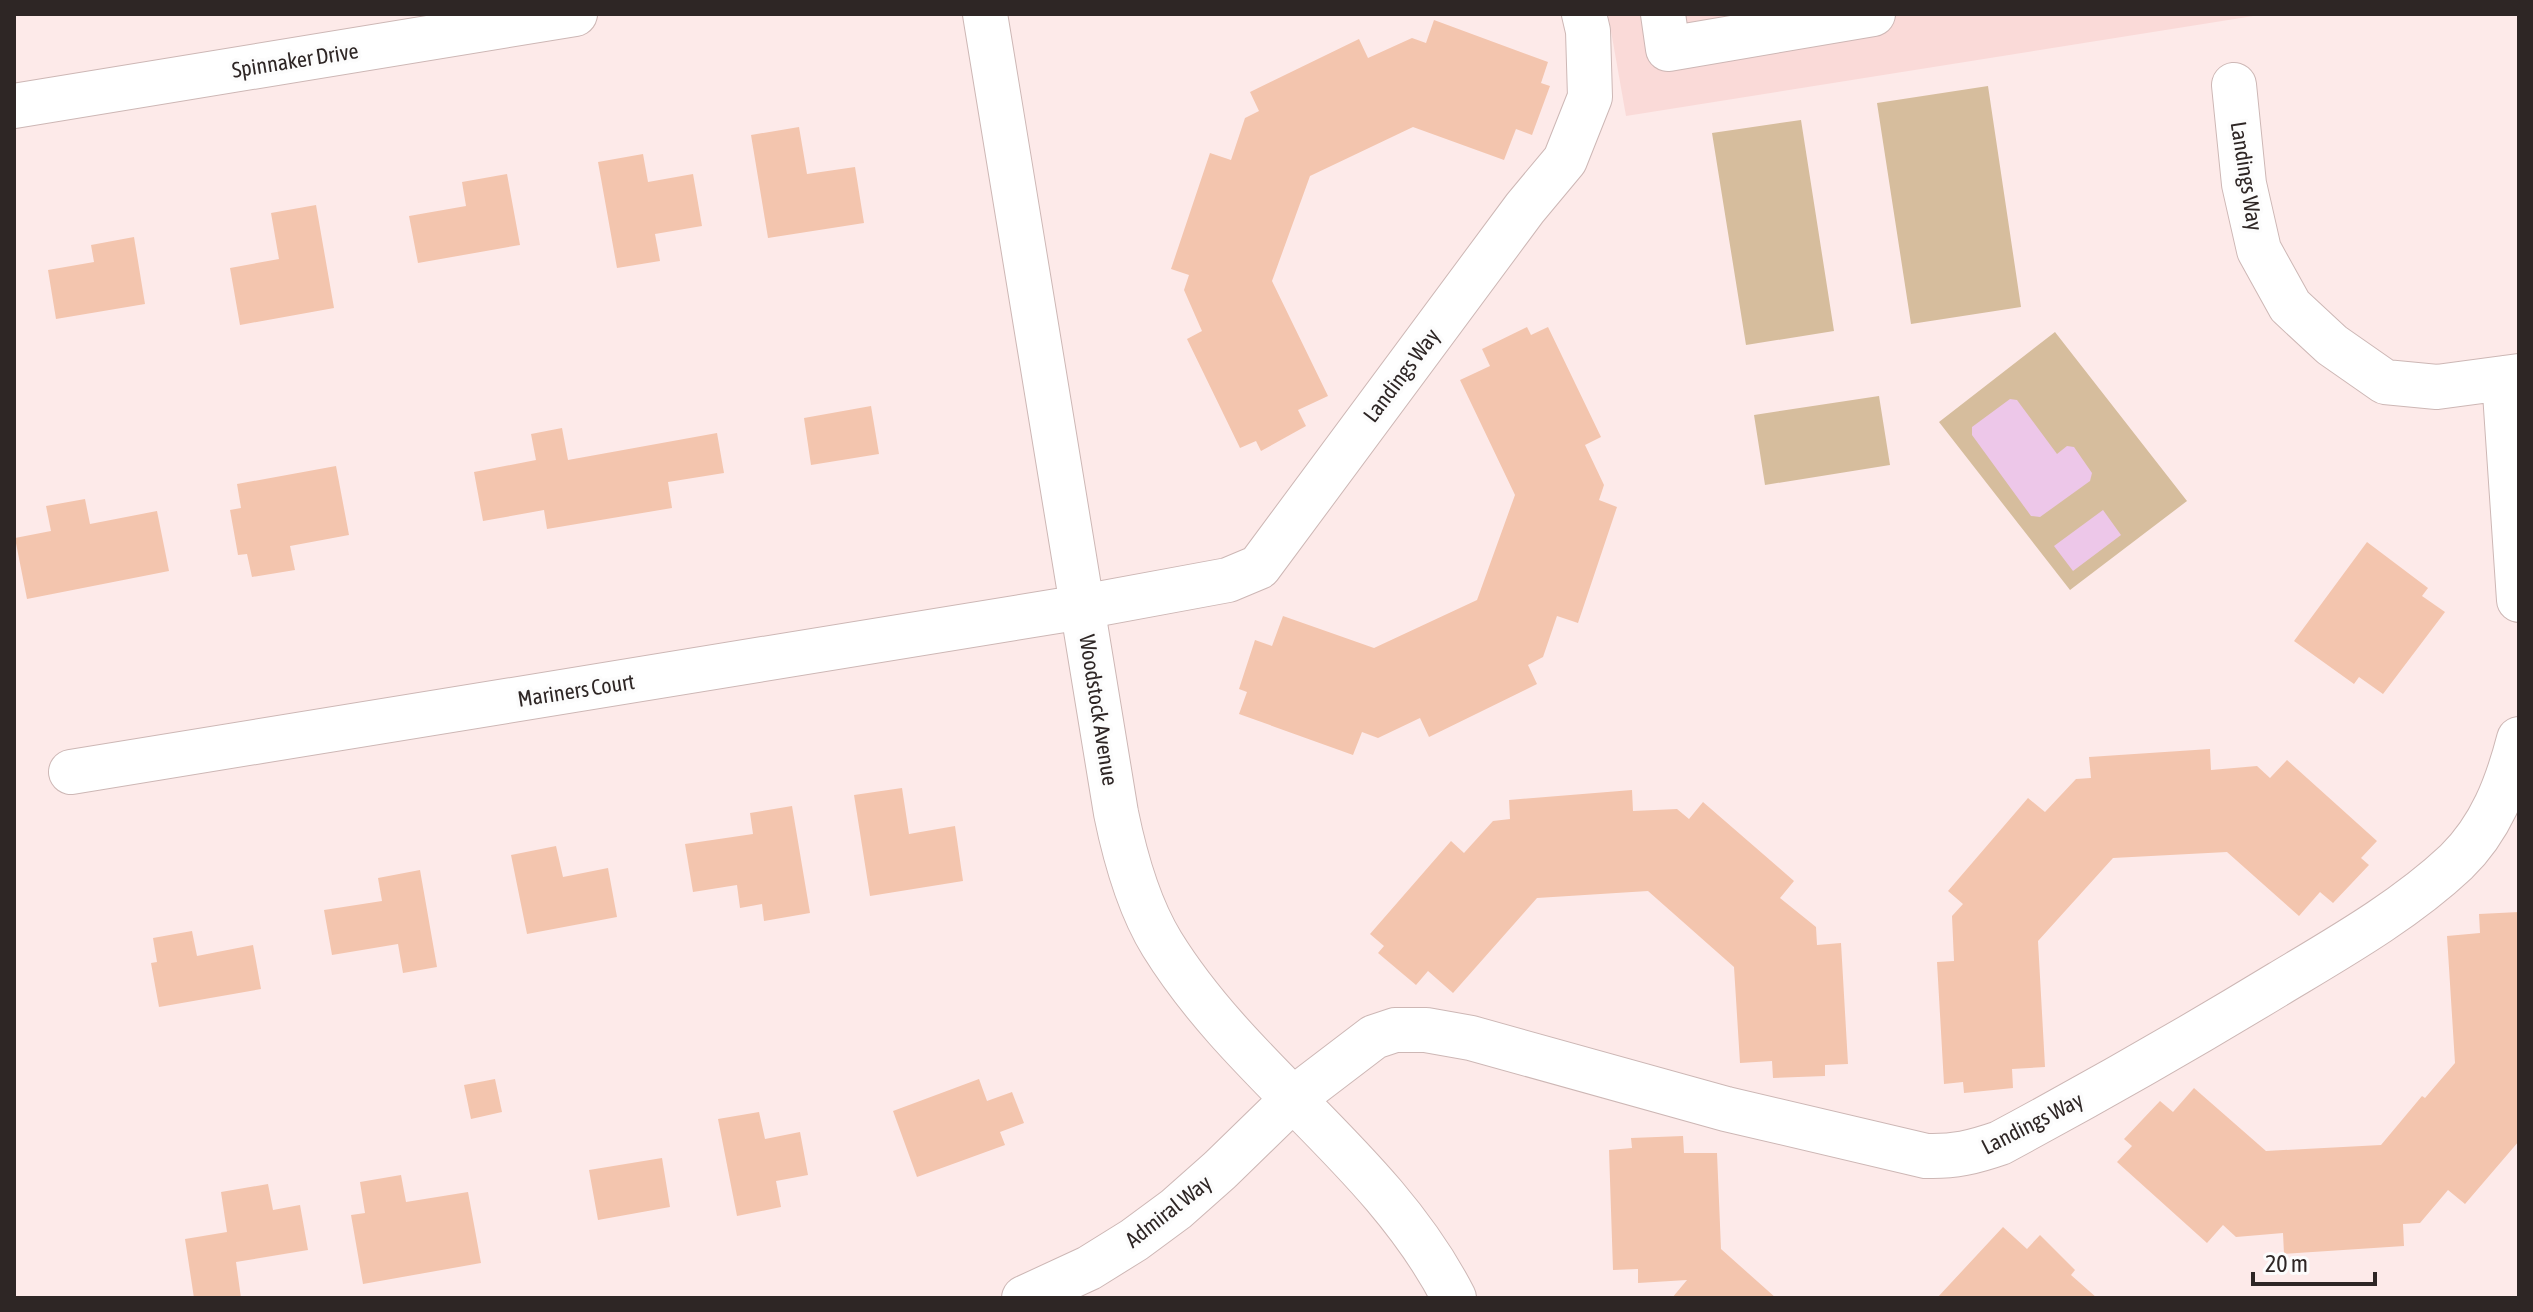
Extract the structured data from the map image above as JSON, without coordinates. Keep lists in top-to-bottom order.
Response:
{
  "streets": {
    "street": [
      "Spinnaker Drive",
      "Landings Way",
      "Mariners Court",
      "Woodstock Avenue",
      "Admiral Way"
    ]
  },
  "crossings": [
    ["Landings Way", "Mariners Court"],
    ["Landings Way", "Woodstock Avenue"],
    ["Landings Way", "Admiral Way"],
    ["Mariners Court", "Woodstock Avenue"],
    ["Woodstock Avenue", "Admiral Way"]
  ],
  "scale_bar": "20 m"
}
